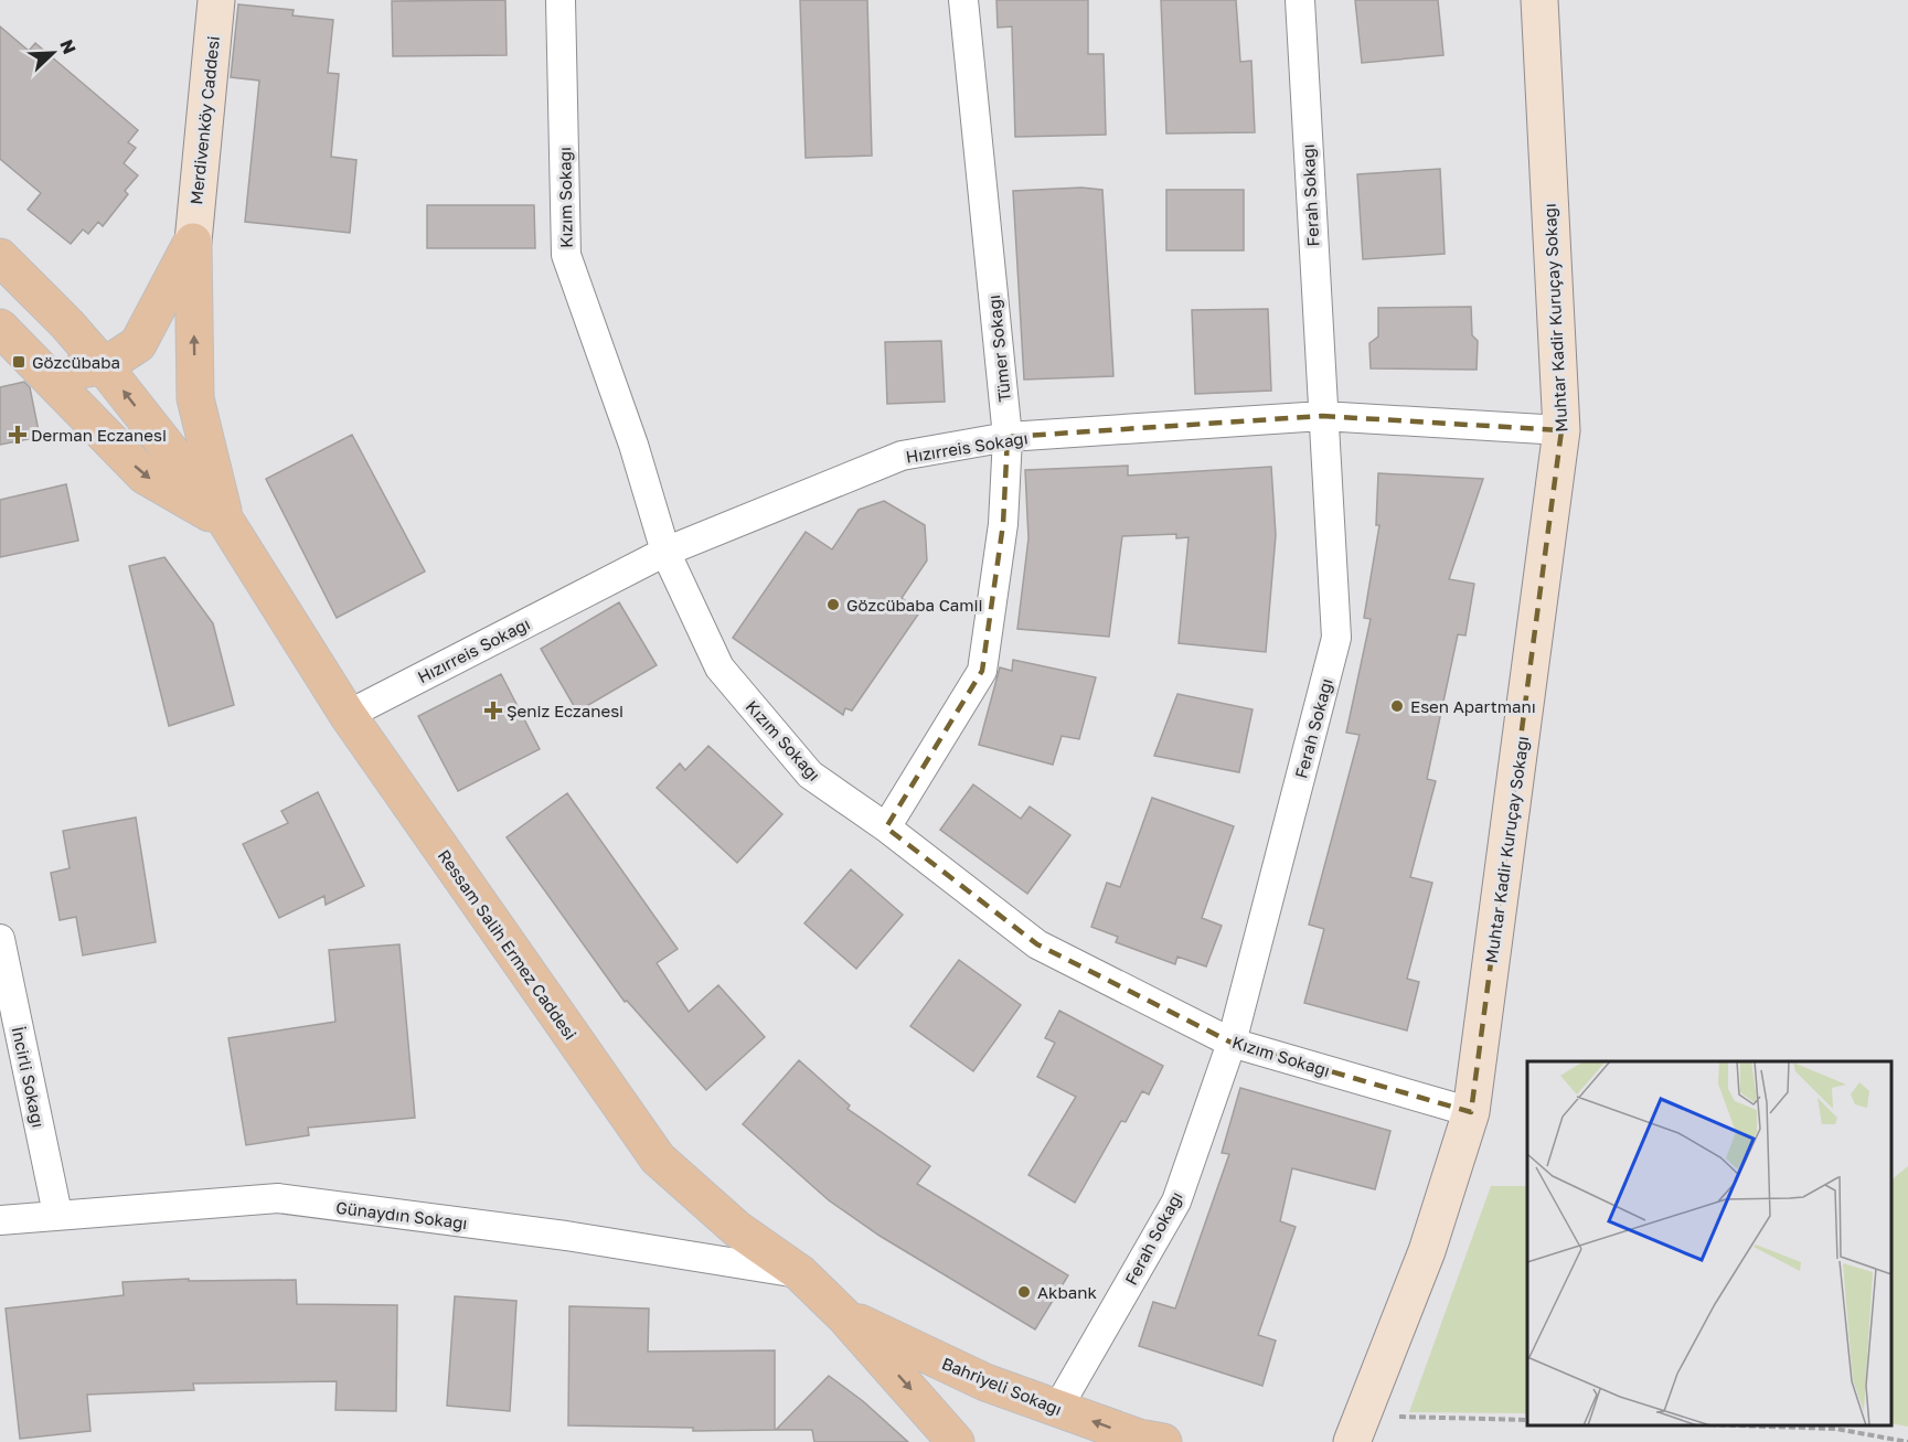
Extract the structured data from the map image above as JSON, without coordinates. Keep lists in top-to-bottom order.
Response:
{
  "streets": {
    "main road": ["Ressam Salih Ermez Caddesi", "Bahriyeli Sokağı"],
    "street": [
      "Merdivenköy Caddesi",
      "Ferah Sokağı",
      "Kızım Sokağı",
      "Muhtar Kadir Kuruçay Sokağı",
      "Tümer Sokağı",
      "Hızırreis Sokağı",
      "İncirli Sokağı",
      "Günaydın Sokağı"
    ]
  },
  "crossings": [
    ["Ferah Sokağı", "Kızım Sokağı"],
    ["Ferah Sokağı", "Hızırreis Sokağı"],
    ["Ferah Sokağı", "Bahriyeli Sokağı"],
    ["Kızım Sokağı", "Muhtar Kadir Kuruçay Sokağı"],
    ["Kızım Sokağı", "Tümer Sokağı"],
    ["Kızım Sokağı", "Hızırreis Sokağı"],
    ["Muhtar Kadir Kuruçay Sokağı", "Hızırreis Sokağı"],
    ["Tümer Sokağı", "Hızırreis Sokağı"],
    ["Hızırreis Sokağı", "Ressam Salih Ermez Caddesi"],
    ["Ressam Salih Ermez Caddesi", "Günaydın Sokağı"],
    ["Ressam Salih Ermez Caddesi", "Bahriyeli Sokağı"],
    ["İncirli Sokağı", "Günaydın Sokağı"]
  ],
  "places": {
    "transit": ["Gözcübaba"],
    "health": ["Derman Eczanesi", "Şeniz Eczanesi"],
    "other": ["Gözcübaba Camii", "Esen Apartmanı", "Akbank"]
  },
  "north": "top right"
}
